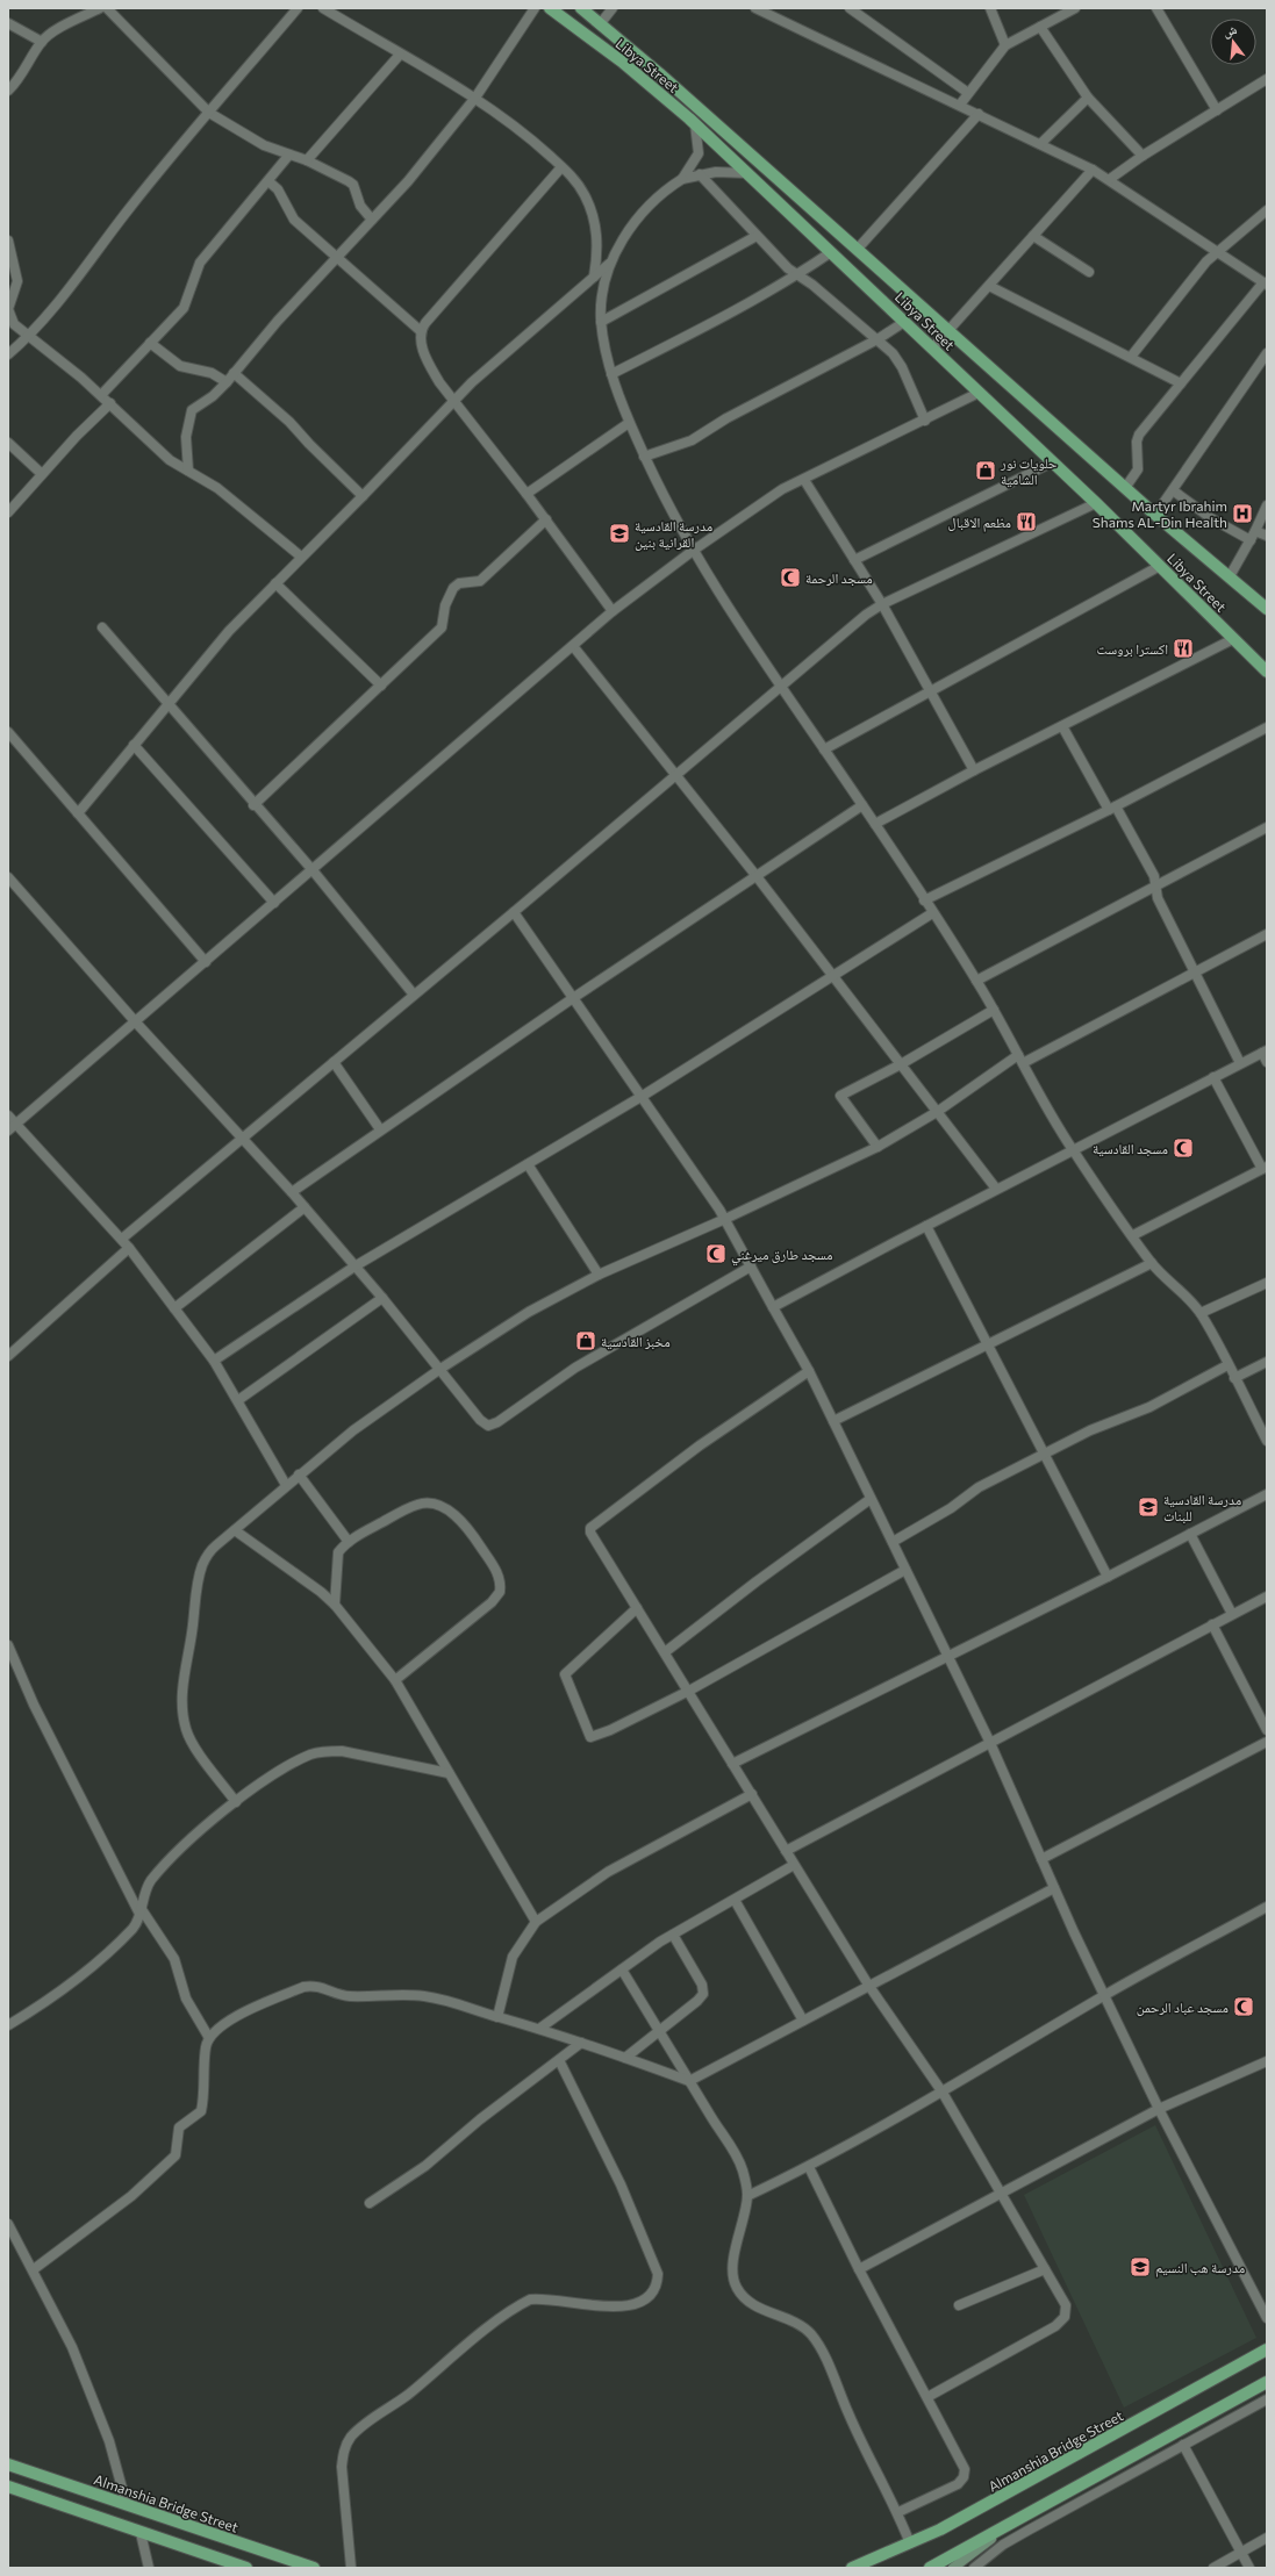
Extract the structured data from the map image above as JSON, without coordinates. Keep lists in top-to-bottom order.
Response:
{
  "streets": {
    "main road": ["Libya Street", "Almanshia Bridge Street"]
  },
  "places": {
    "shop": ["حلويات نور الشامية", "مخبز القادسية"],
    "hospital": ["Martyr Ibrahim Shams AL-Din Health"],
    "restaurant": ["مظعم الاقبال", "اكسترا بروست"],
    "school or university": ["مدرسة القادسية القرانية بنين", "مدرسة القادسية للبنات", "مدرسة هب النسيم"],
    "mosque": [
      "مسجد الرحمة",
      "مسجد القادسية",
      "مسجد طارق ميرغني",
      "مسجد عباد الرحمن"
    ]
  },
  "north": "top"
}
